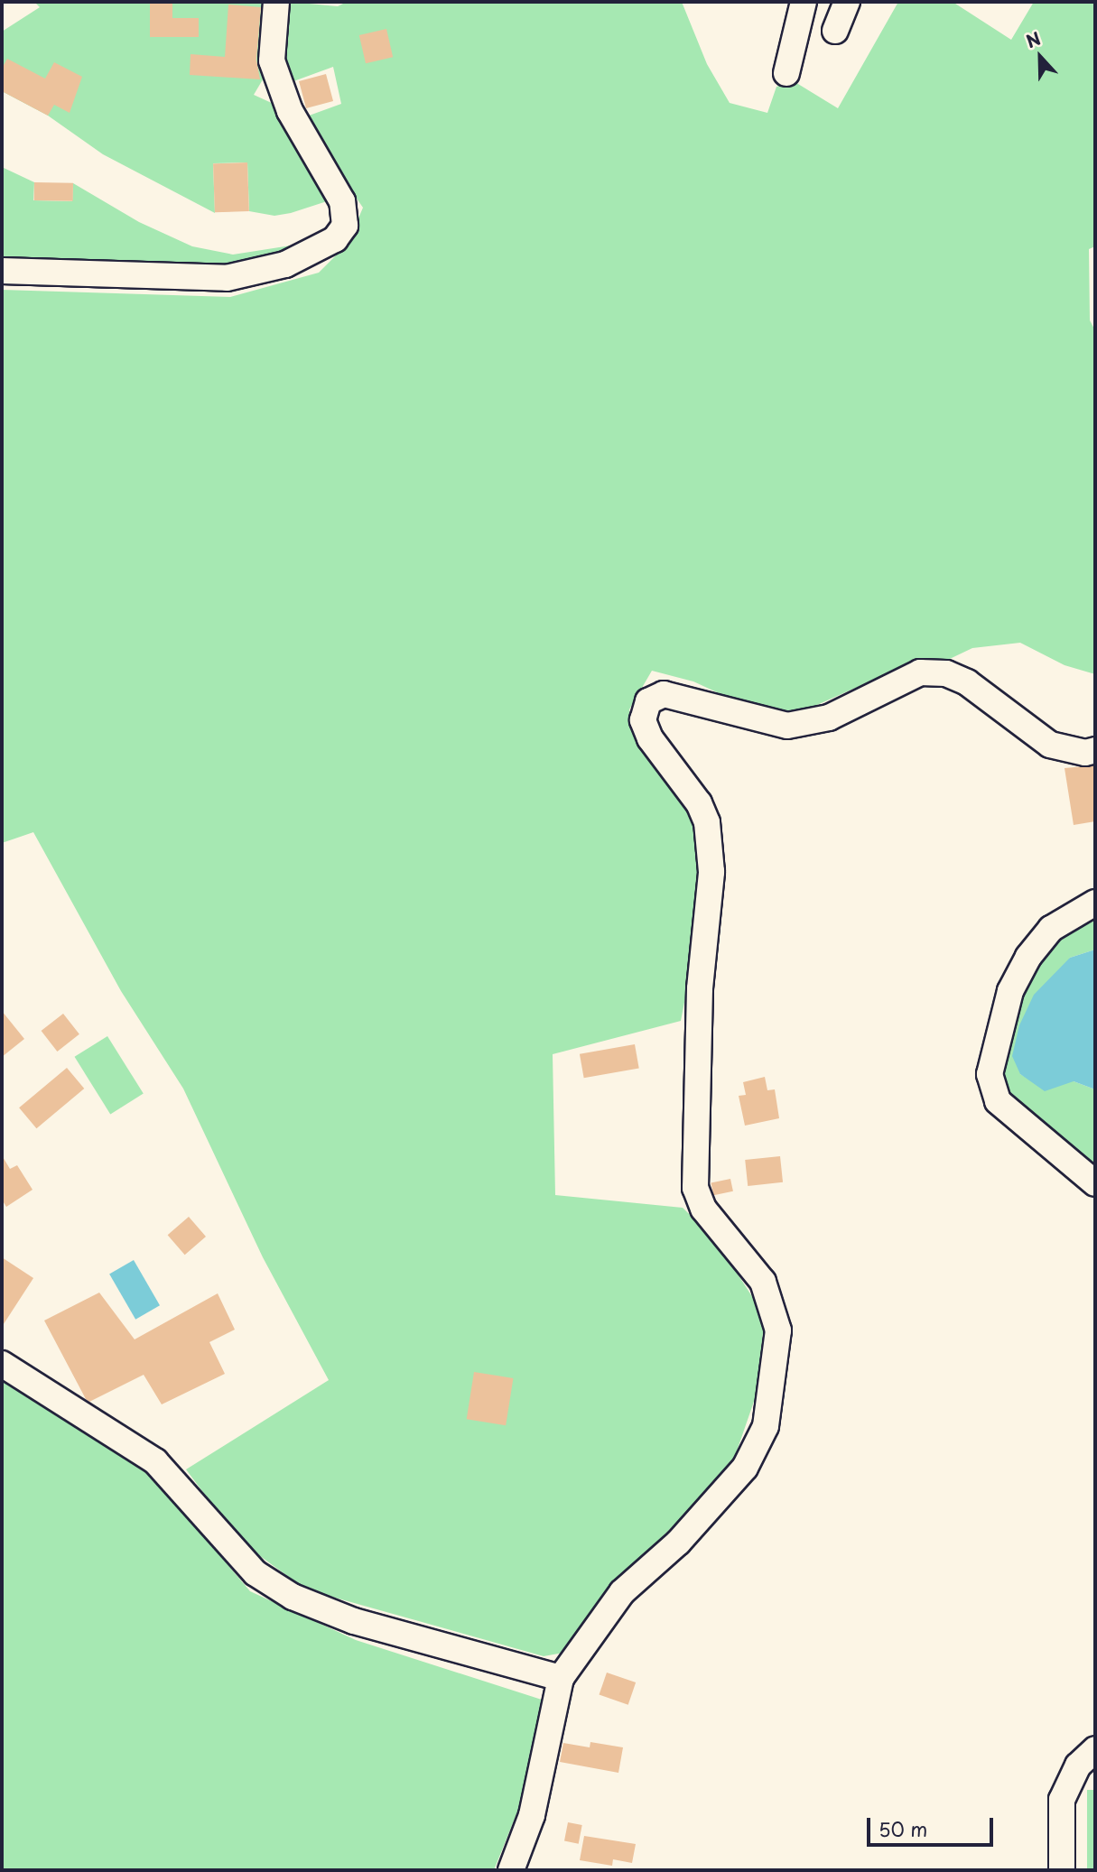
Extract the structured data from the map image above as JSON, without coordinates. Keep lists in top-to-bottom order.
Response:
{
  "scale_bar": "50 m",
  "north": "top"
}
